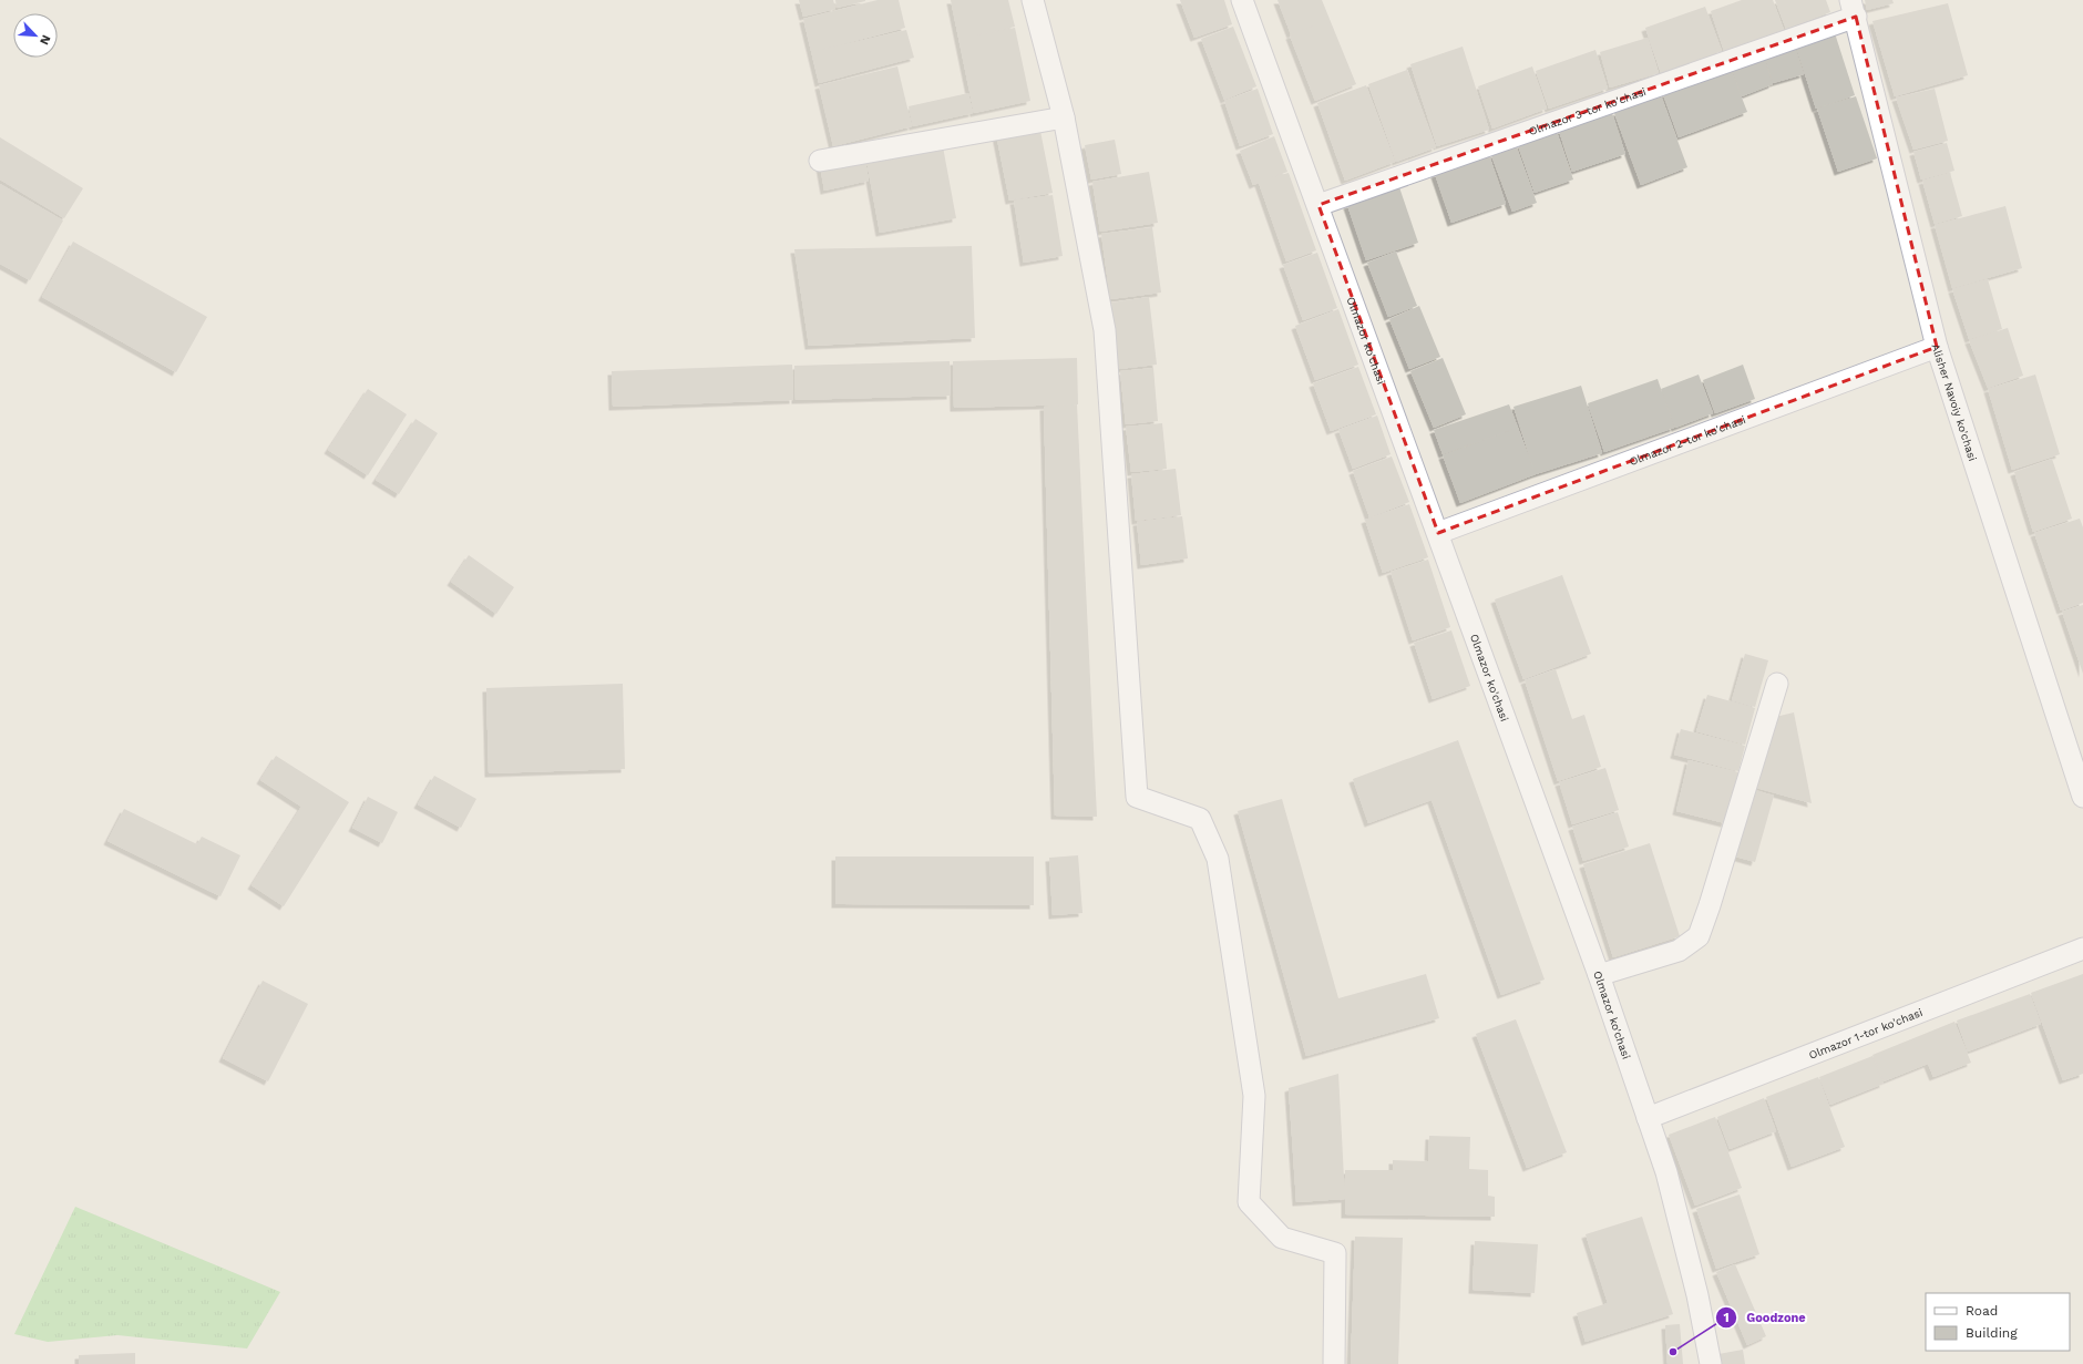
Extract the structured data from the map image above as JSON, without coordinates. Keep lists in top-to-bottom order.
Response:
{
  "streets": {
    "street": [
      "Olmazor 3-tor ko'chasi",
      "Olmazor ko'chasi",
      "Alisher Navoiy ko'chasi",
      "Olmazor 2-tor ko'chasi",
      "Olmazor 1-tor ko'chasi"
    ]
  },
  "crossings": [
    ["Olmazor 3-tor ko'chasi", "Olmazor ko'chasi"],
    ["Olmazor 3-tor ko'chasi", "Alisher Navoiy ko'chasi"],
    ["Olmazor ko'chasi", "Olmazor 2-tor ko'chasi"],
    ["Olmazor ko'chasi", "Olmazor 1-tor ko'chasi"],
    ["Alisher Navoiy ko'chasi", "Olmazor 2-tor ko'chasi"]
  ],
  "places": ["Goodzone"],
  "legend": ["Road", "Building"],
  "north": "bottom right"
}
